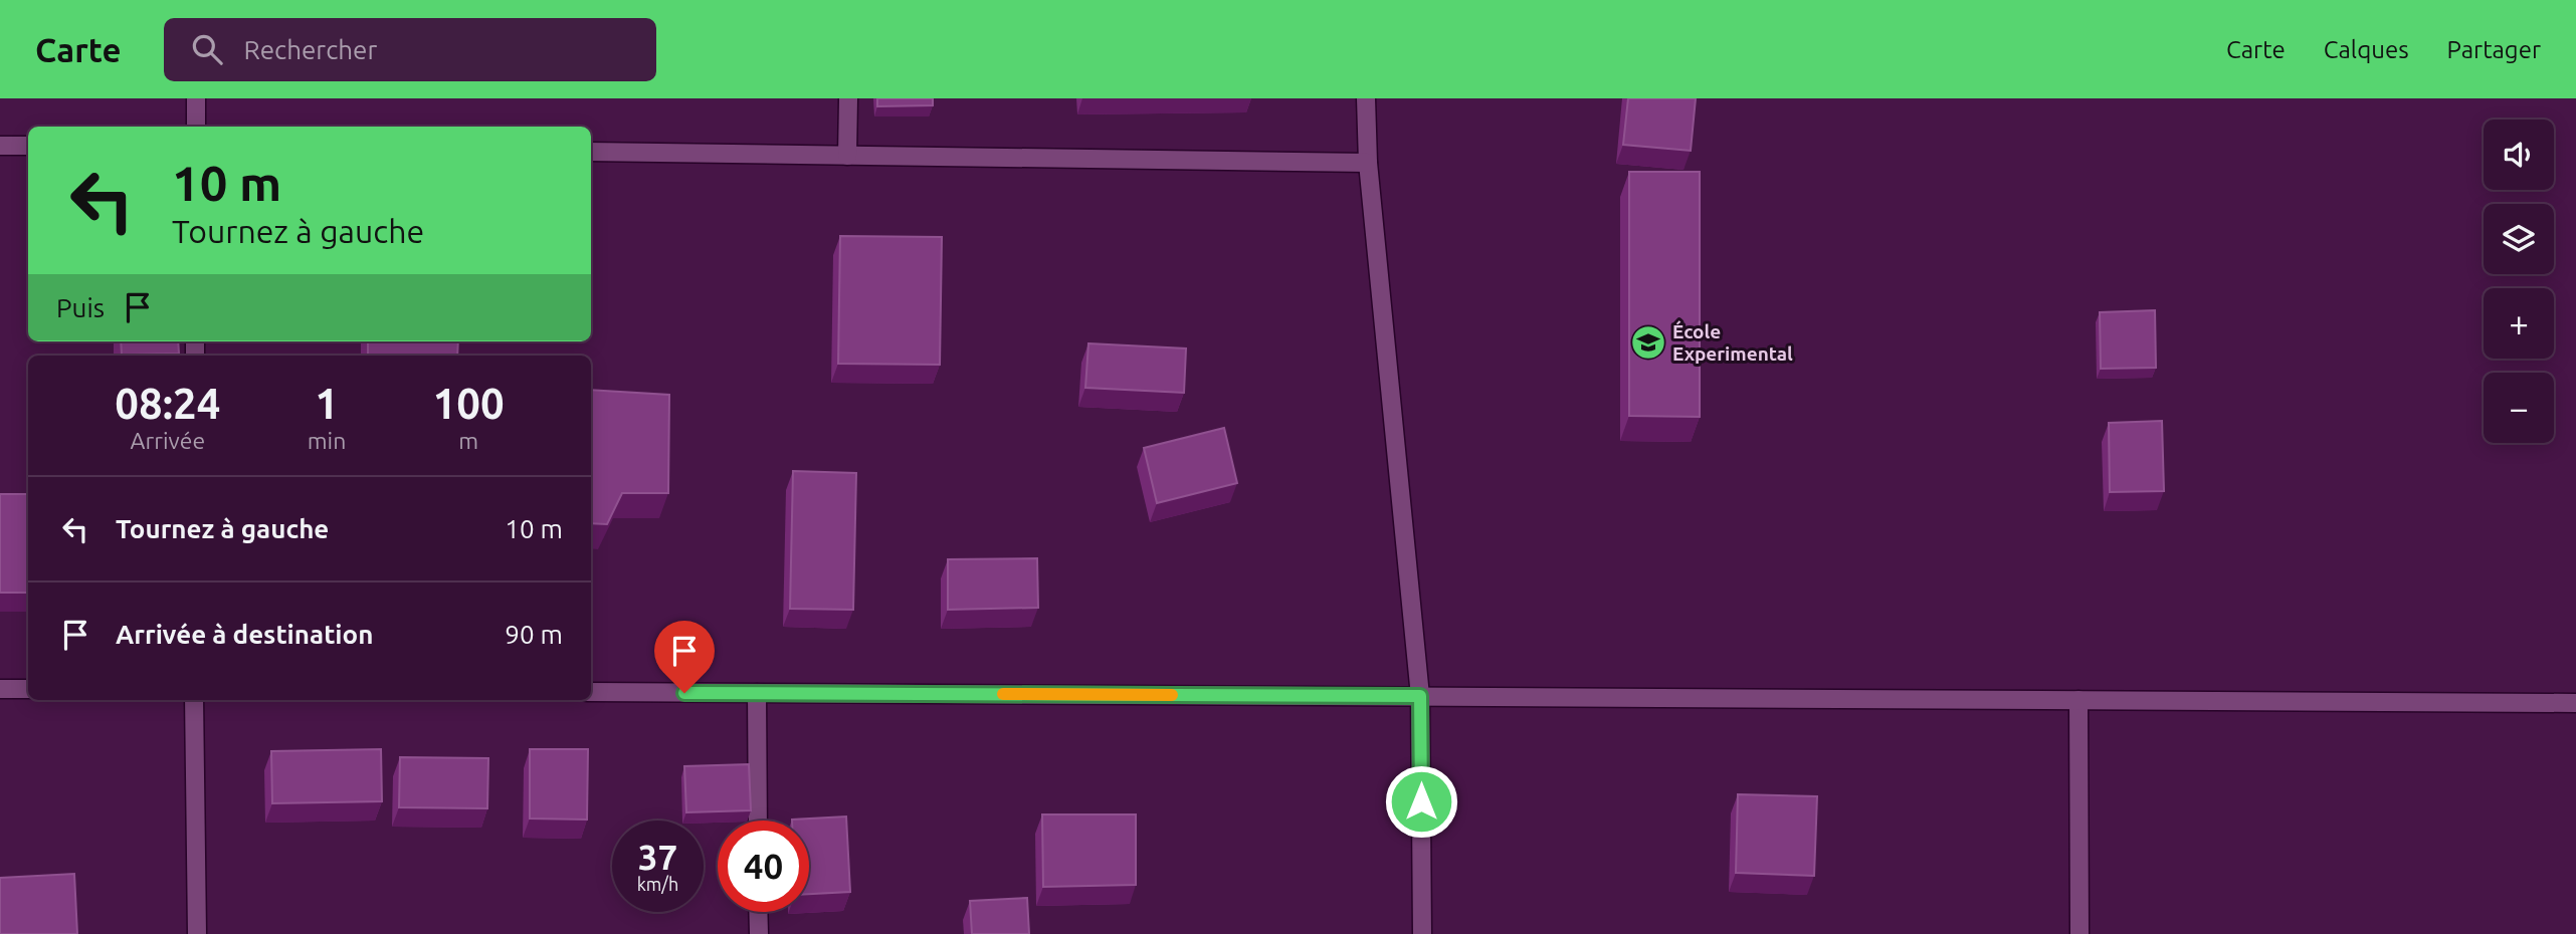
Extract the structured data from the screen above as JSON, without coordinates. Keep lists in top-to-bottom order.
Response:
{
  "places": {
    "school or university": ["École Experimental"]
  },
  "page": {
    "header": "Carte",
    "search": "Rechercher",
    "nav": ["Carte", "Calques", "Partager"],
    "map_buttons": ["+", "−"],
    "turn": ["10 m", "Tournez à gauche"],
    "then": "Puis",
    "eta": [
      "08:24",
      "Arrivée",
      "1",
      "min",
      "100",
      "m"
    ],
    "list": [
      {
        "name": "Tournez à gauche",
        "value": "10 m"
      },
      {
        "name": "Arrivée à destination",
        "value": "90 m"
      }
    ],
    "speed": "37 km/h",
    "limit": "40"
  }
}
